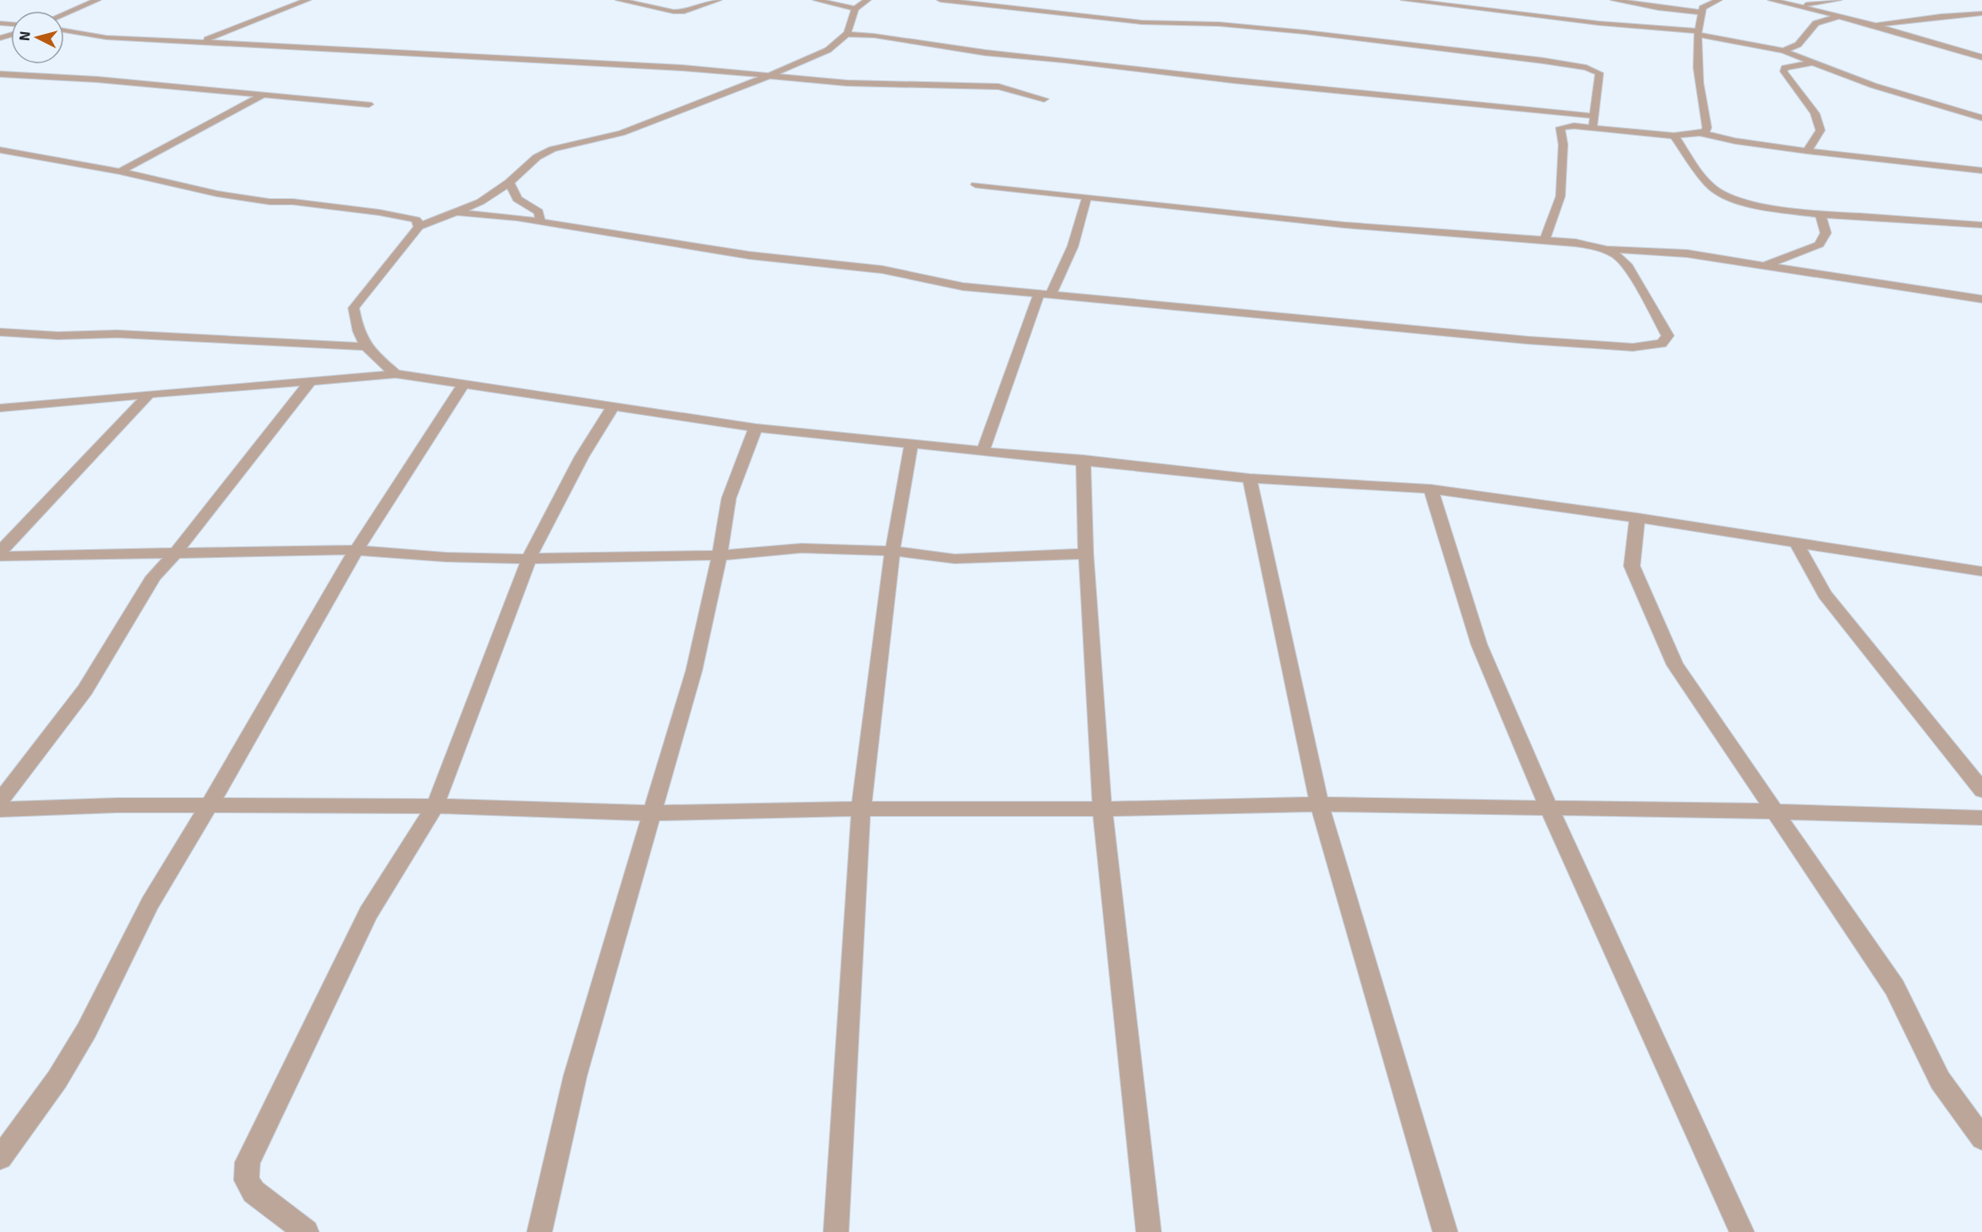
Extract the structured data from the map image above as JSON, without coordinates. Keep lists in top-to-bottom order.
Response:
{
  "north": "left"
}
